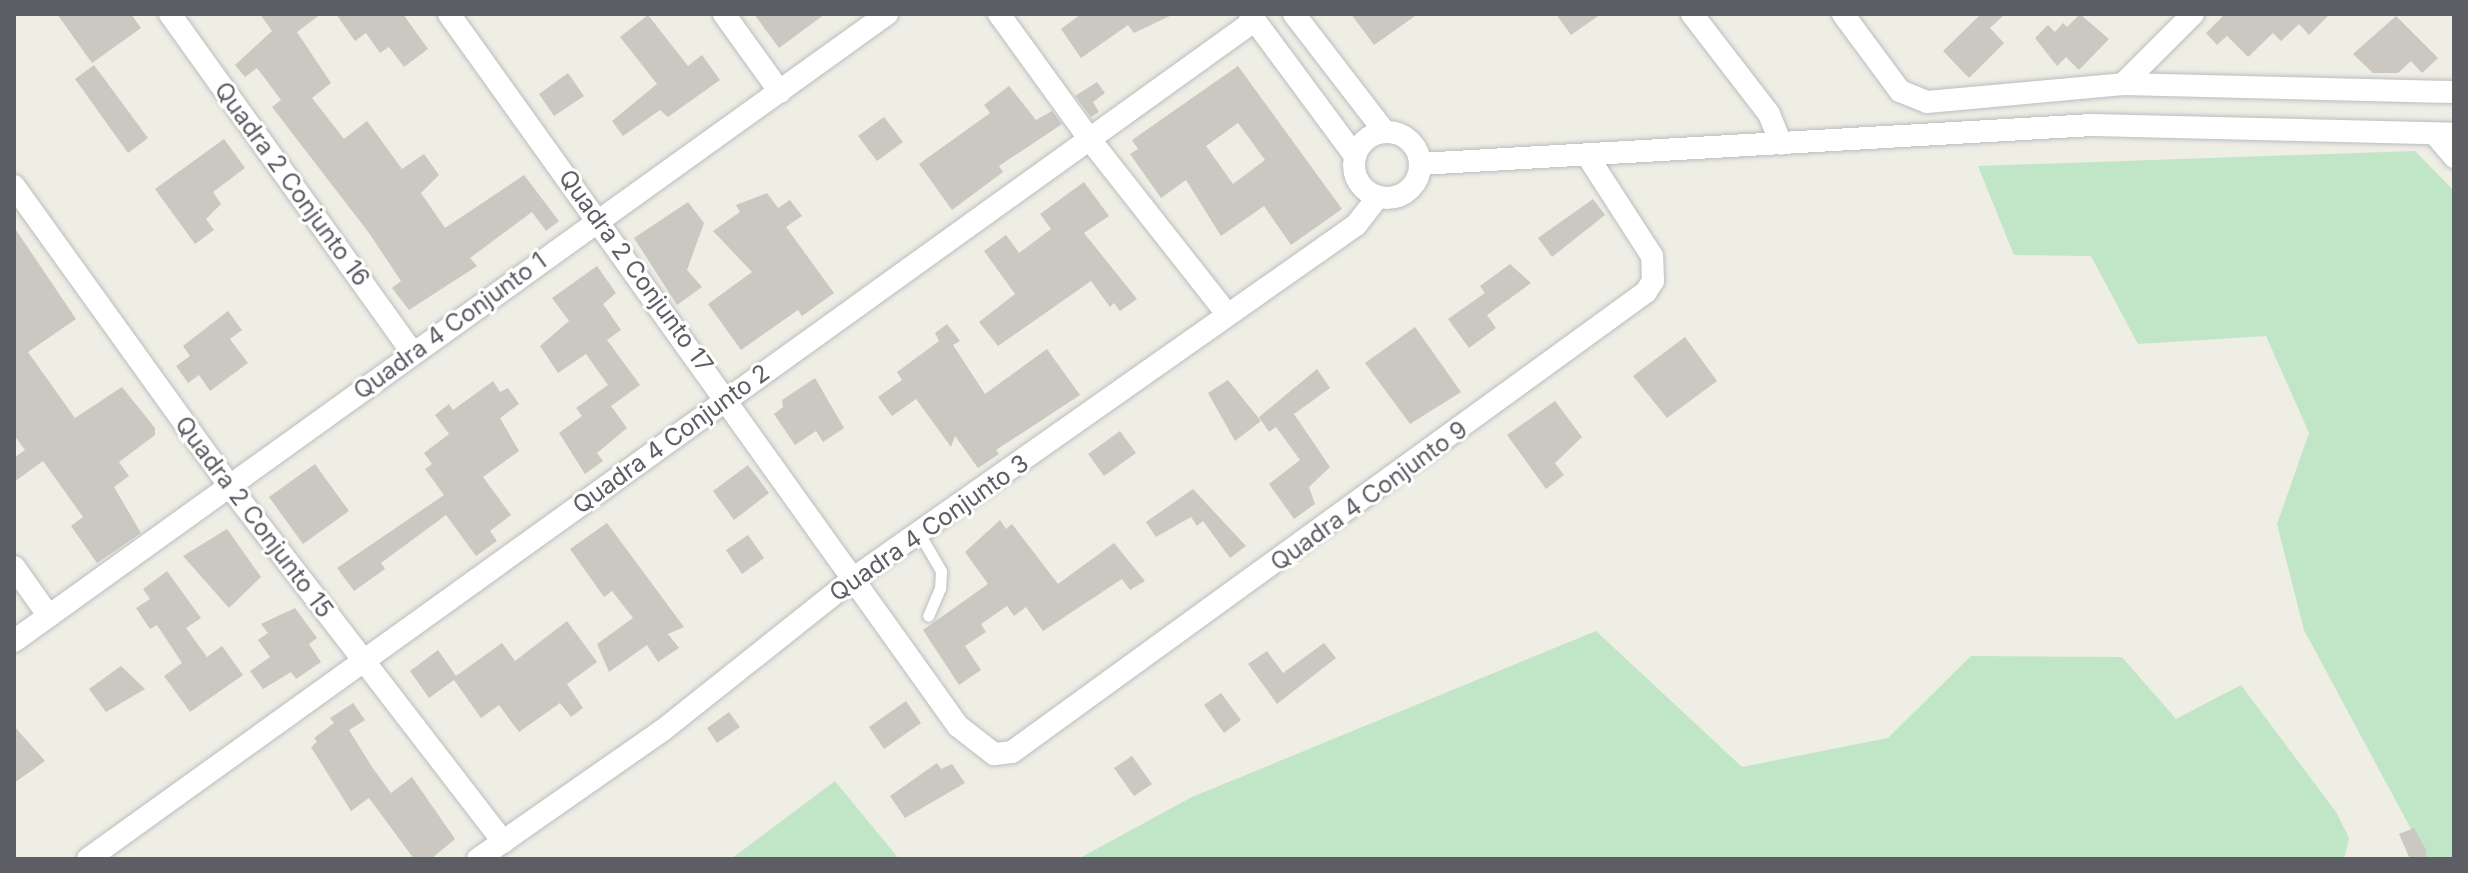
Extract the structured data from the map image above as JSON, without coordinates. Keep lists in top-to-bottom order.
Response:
{
  "streets": {
    "street": [
      "Quadra 2 Conjunto 16",
      "Quadra 2 Conjunto 17",
      "Quadra 4 Conjunto 1",
      "Quadra 4 Conjunto 2",
      "Quadra 4 Conjunto 9",
      "Quadra 2 Conjunto 15",
      "Quadra 4 Conjunto 3"
    ]
  },
  "crossings": [
    ["Quadra 2 Conjunto 16", "Quadra 4 Conjunto 1"],
    ["Quadra 2 Conjunto 17", "Quadra 4 Conjunto 1"],
    ["Quadra 2 Conjunto 17", "Quadra 4 Conjunto 2"],
    ["Quadra 2 Conjunto 17", "Quadra 4 Conjunto 9"],
    ["Quadra 2 Conjunto 17", "Quadra 4 Conjunto 3"],
    ["Quadra 4 Conjunto 1", "Quadra 2 Conjunto 15"],
    ["Quadra 4 Conjunto 2", "Quadra 2 Conjunto 15"],
    ["Quadra 2 Conjunto 15", "Quadra 4 Conjunto 3"]
  ]
}
